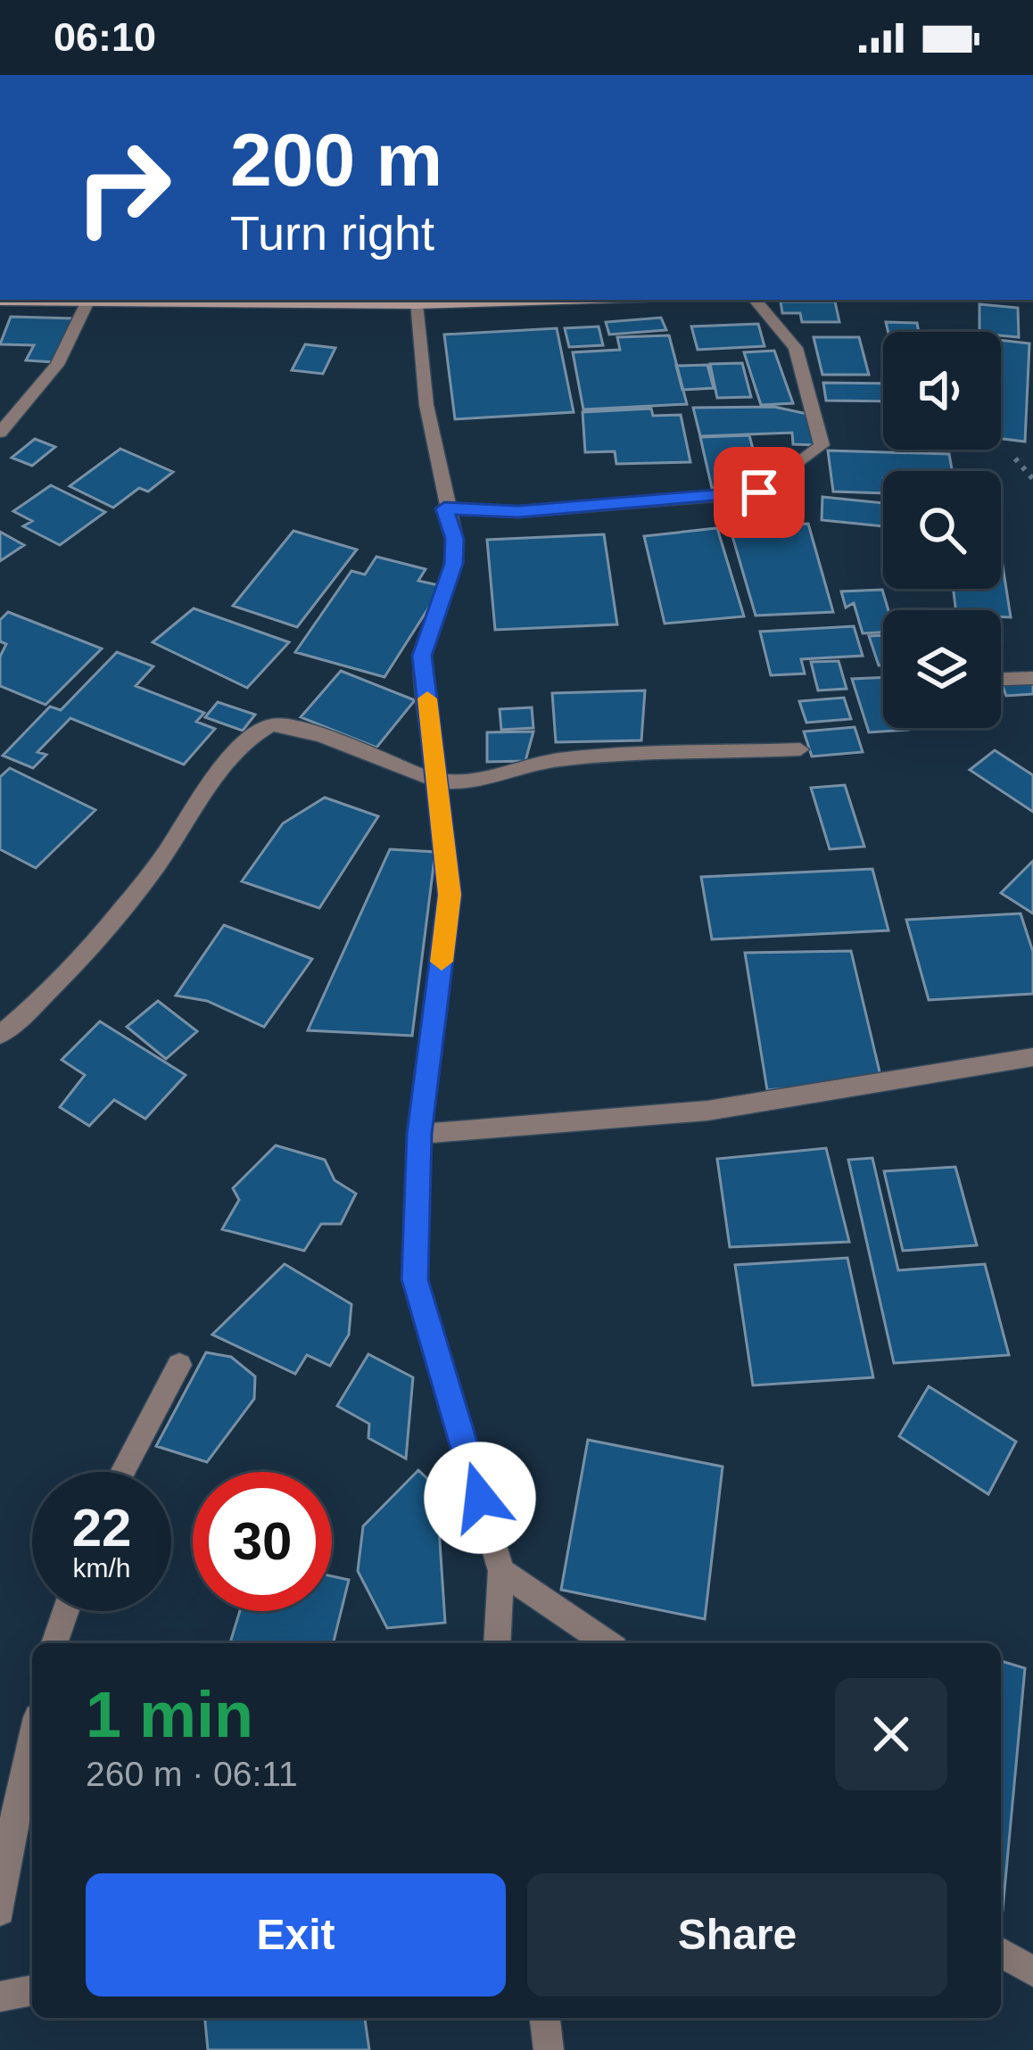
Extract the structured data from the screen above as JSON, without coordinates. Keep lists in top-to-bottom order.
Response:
{
  "page": {
    "status": "06:10",
    "turn": ["200 m", "Turn right"],
    "speed": "22 km/h",
    "limit": "30",
    "heading": ["1 min", "260 m · 06:11"],
    "buttons": ["Exit", "Share"]
  }
}
